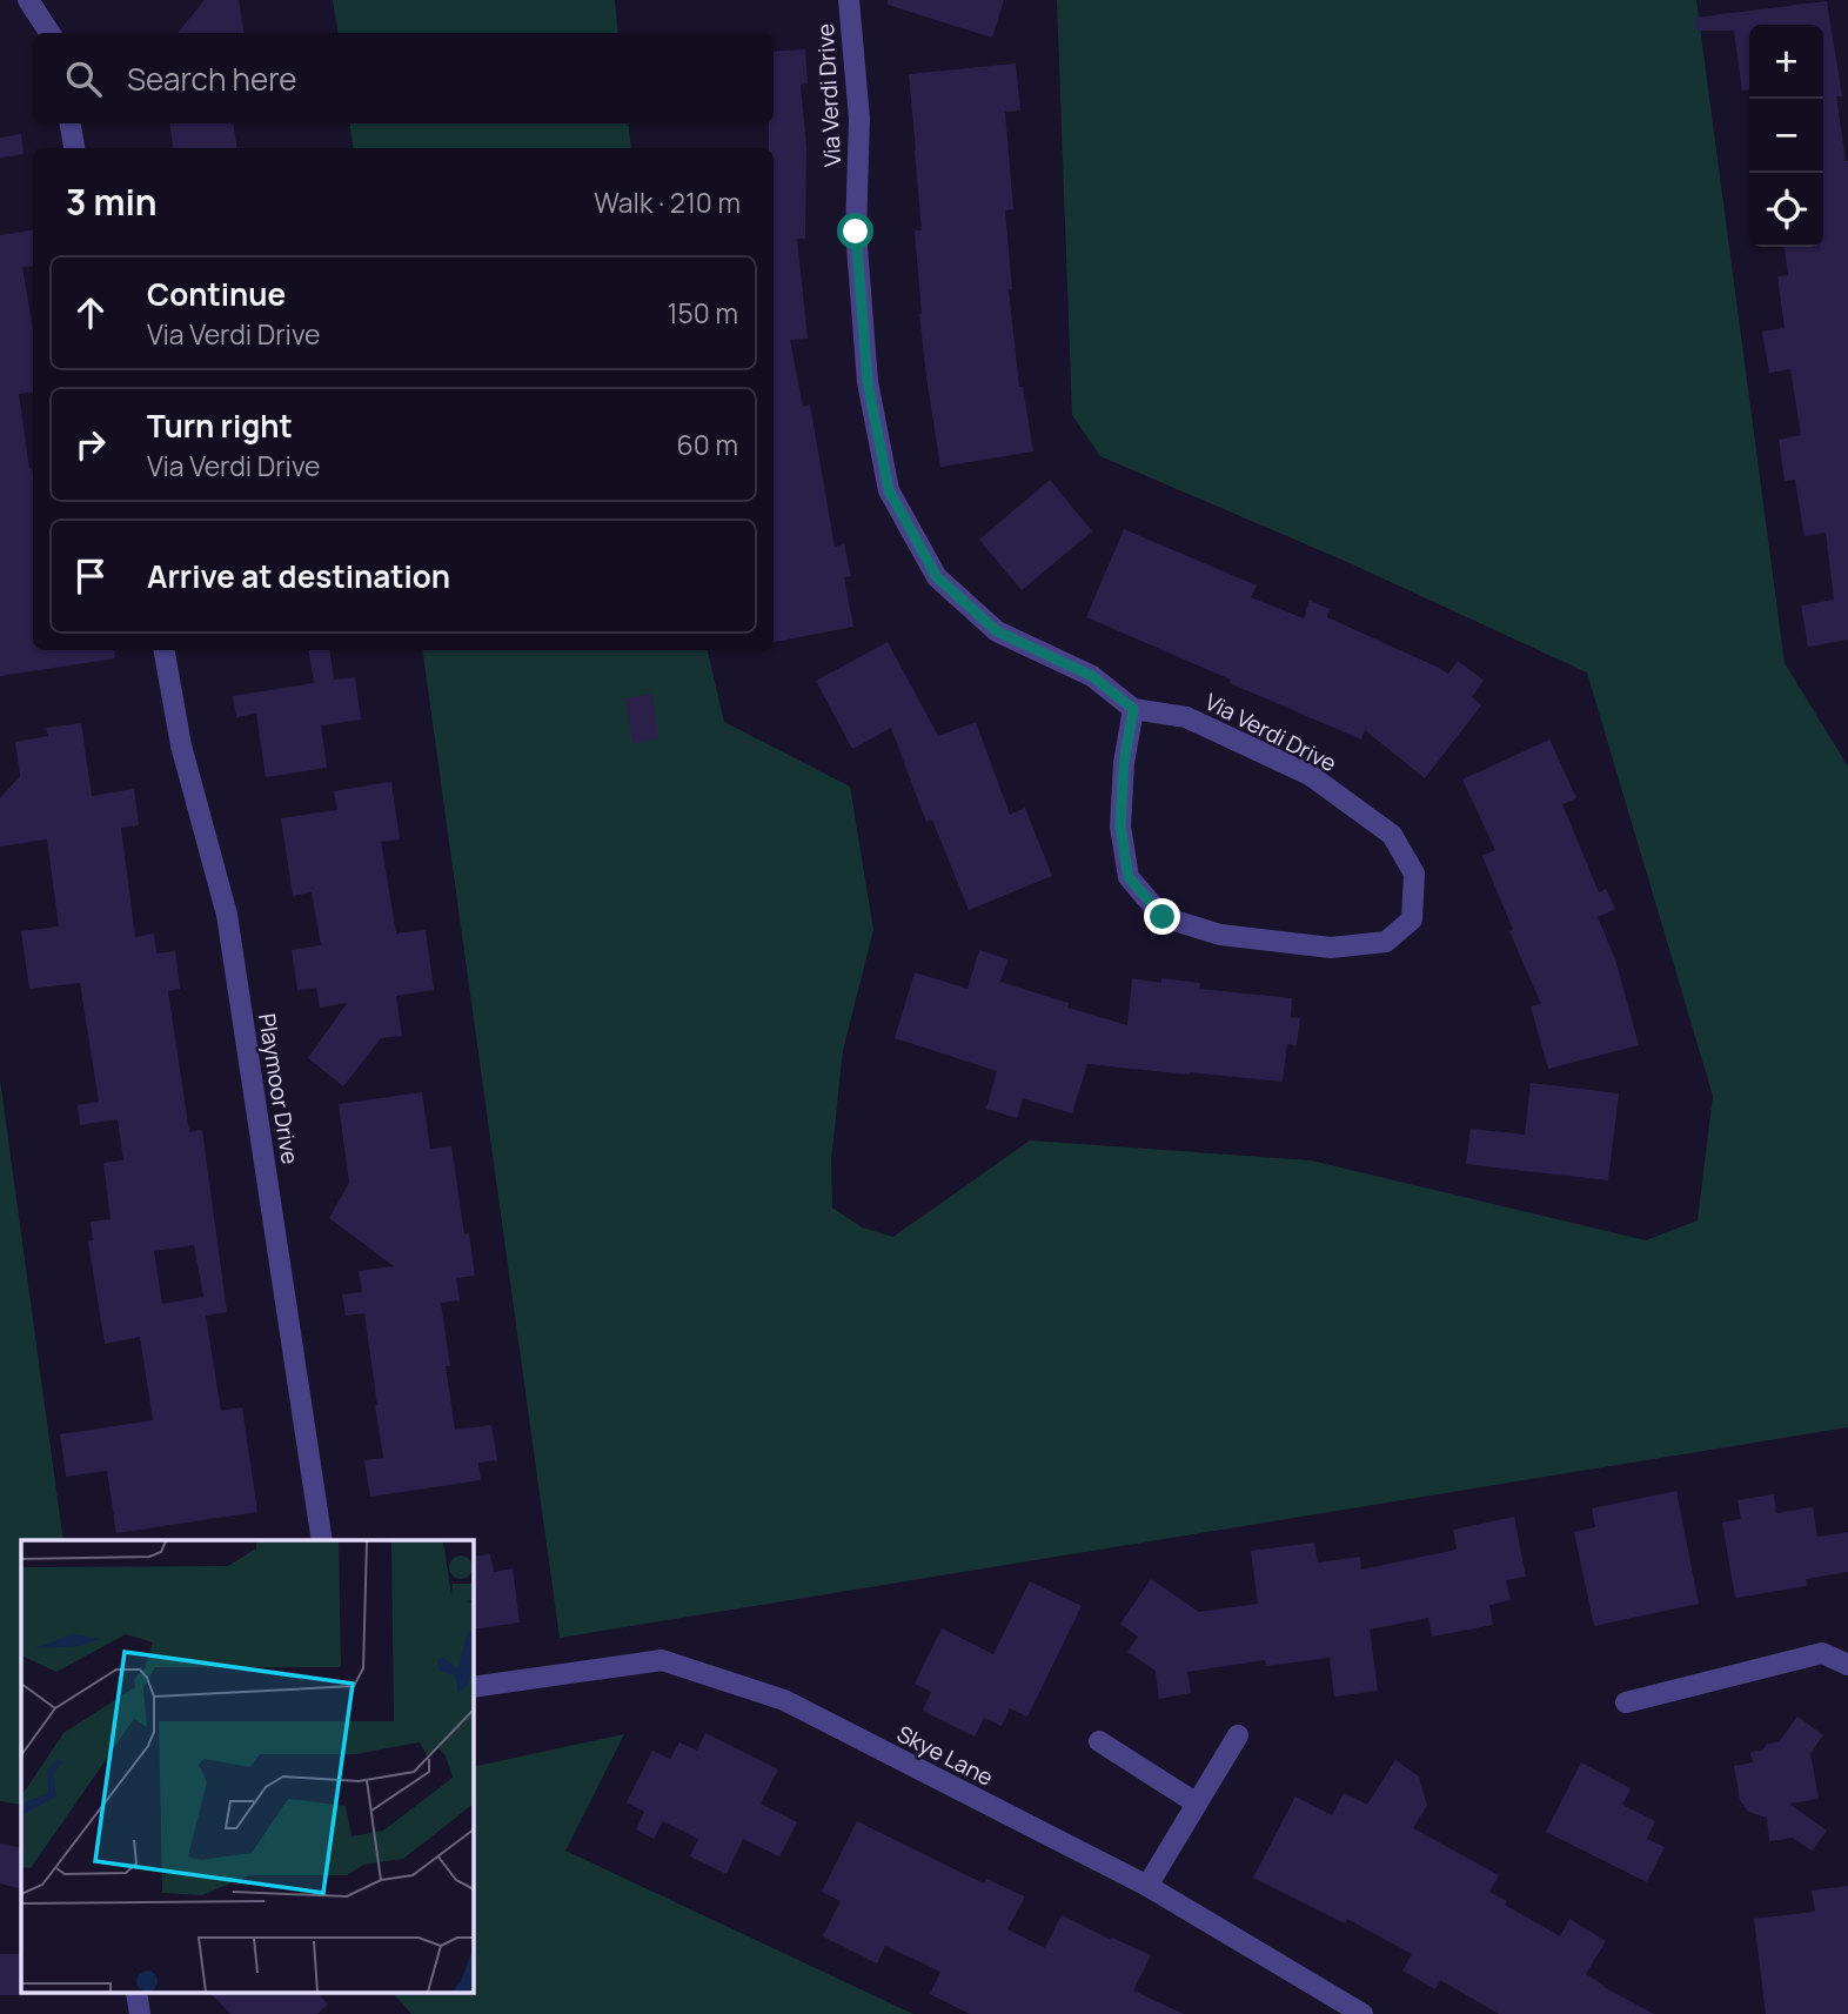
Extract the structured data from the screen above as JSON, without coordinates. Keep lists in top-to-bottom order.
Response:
{
  "streets": {
    "street": ["Via Verdi Drive", "Playmoor Drive", "Skye Lane"]
  },
  "page": {
    "map_buttons": ["+", "−"],
    "search": "Search here",
    "heading": ["3 min", "Walk · 210 m"],
    "list": [
      ["Continue", "Via Verdi Drive", "150 m"],
      ["Turn right", "Via Verdi Drive", "60 m"],
      "Arrive at destination"
    ]
  }
}
